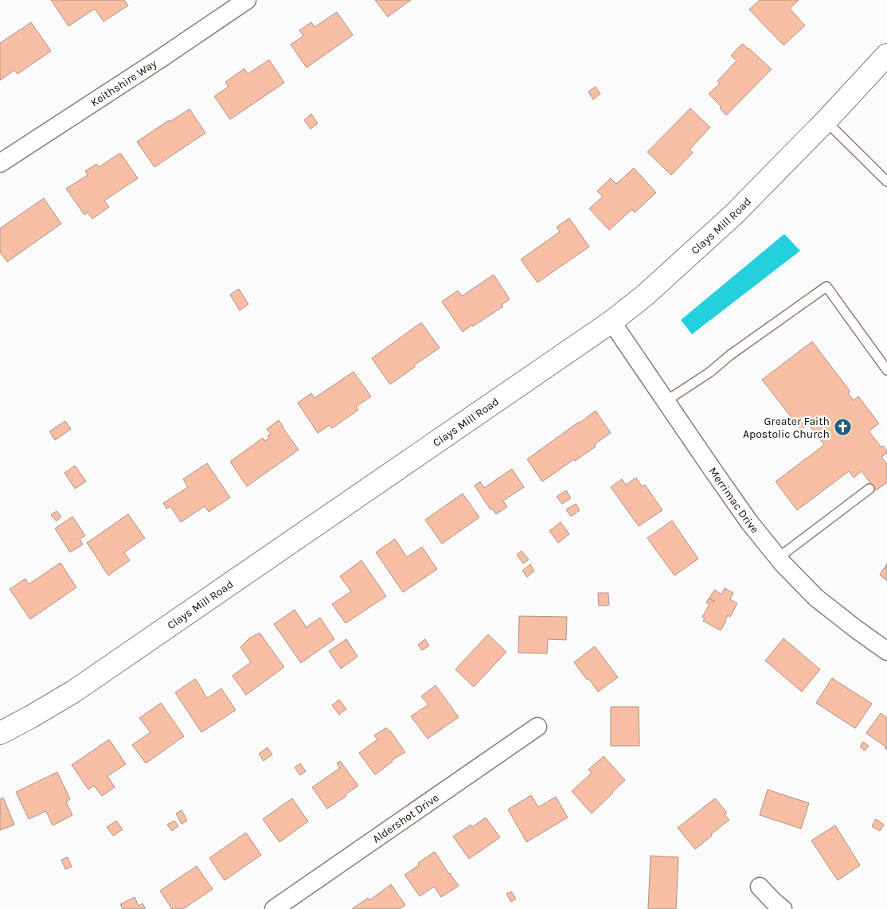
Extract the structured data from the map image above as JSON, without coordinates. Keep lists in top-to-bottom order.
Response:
{
  "streets": {
    "main road": ["Clays Mill Road"],
    "street": ["Keithshire Way", "Merrimac Drive", "Aldershot Drive"]
  },
  "crossings": [
    ["Clays Mill Road", "Merrimac Drive"]
  ],
  "places": {
    "church": ["Greater Faith Apostolic Church"]
  }
}
